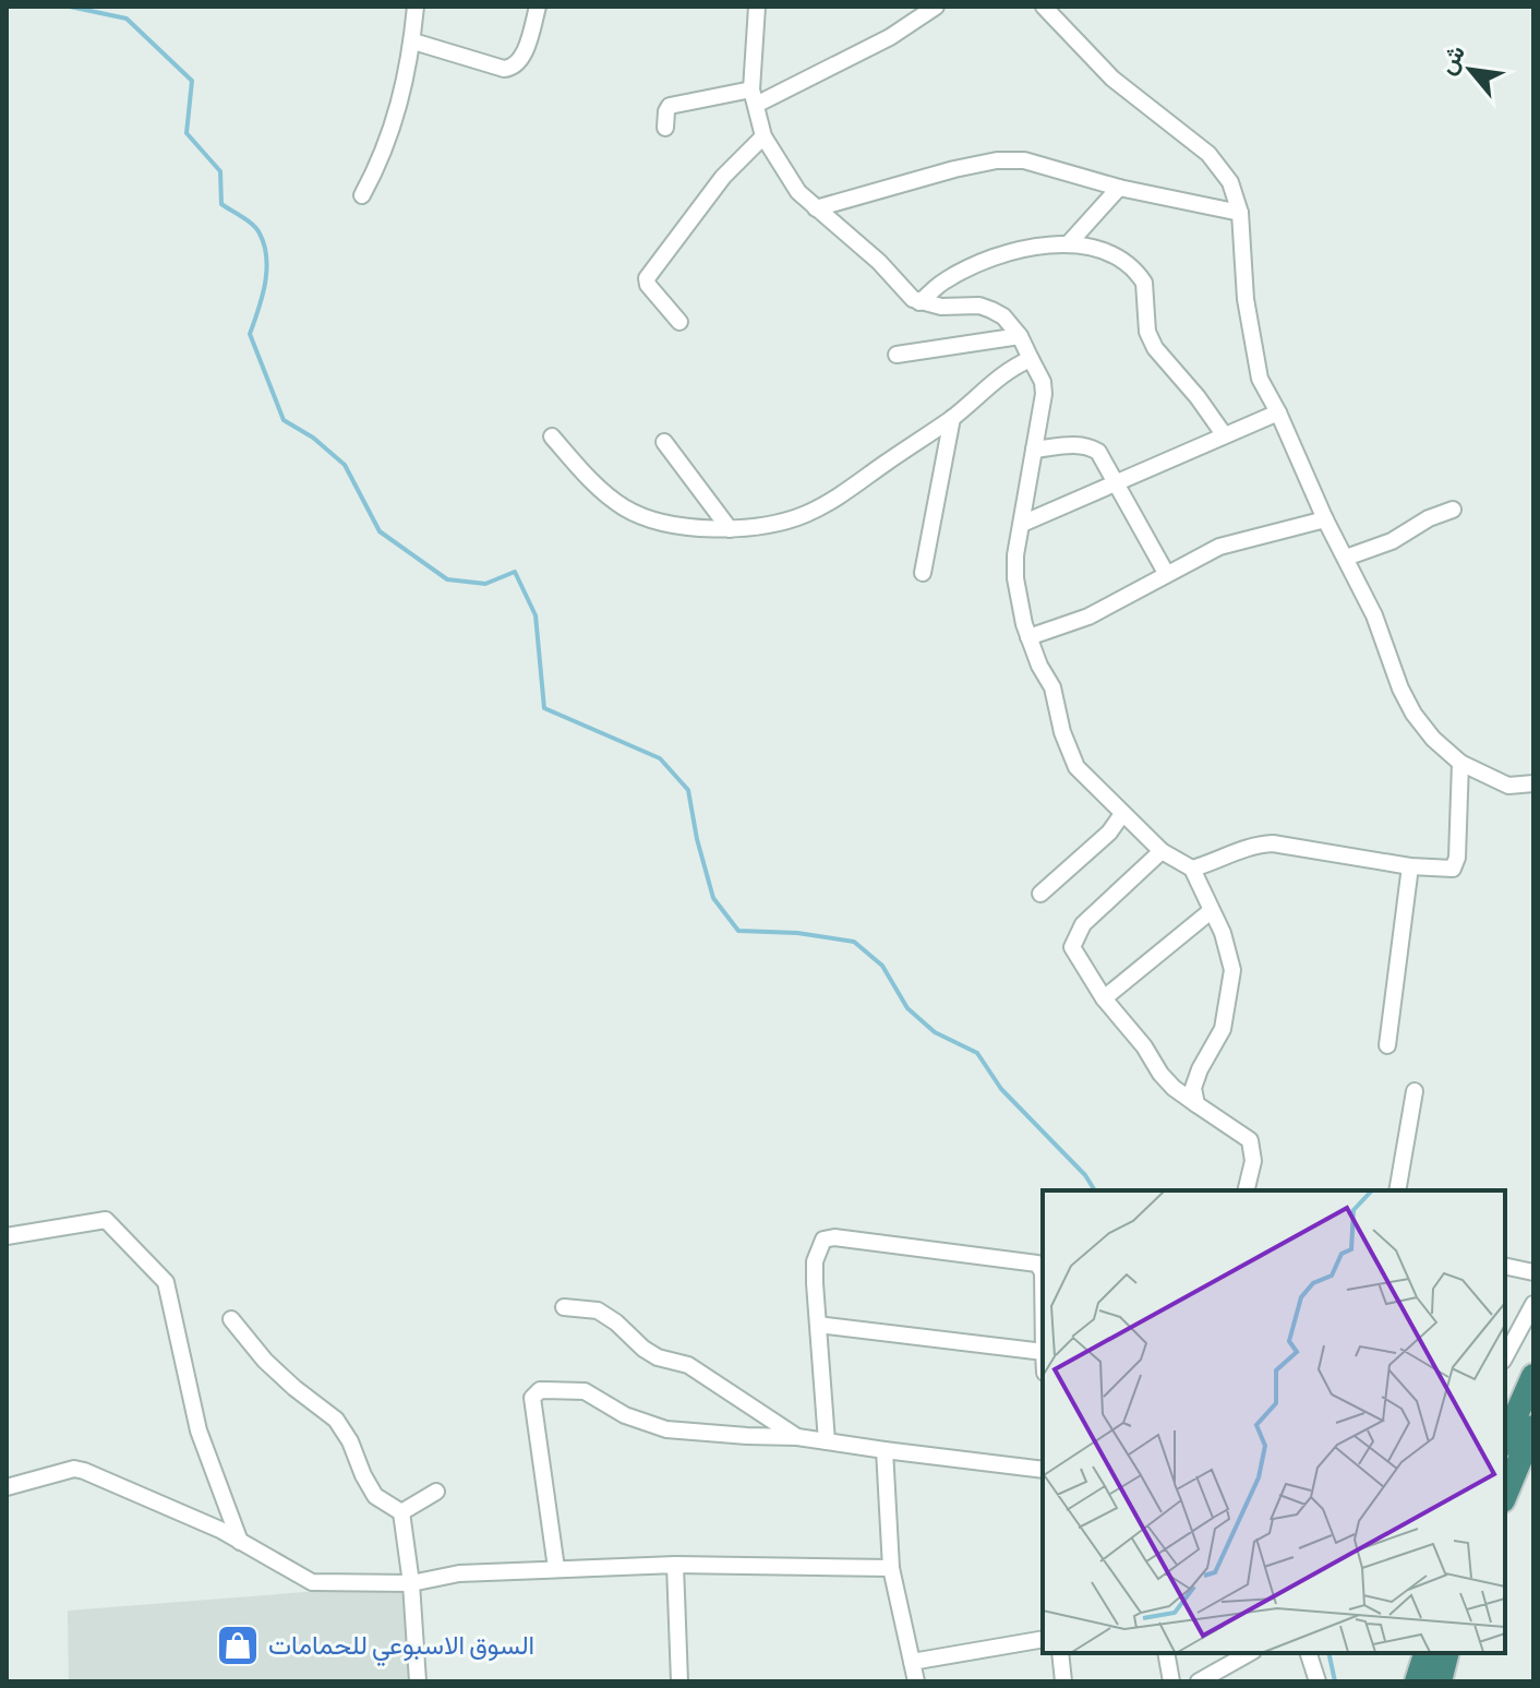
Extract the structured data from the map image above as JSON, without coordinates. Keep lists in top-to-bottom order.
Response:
{
  "places": {
    "shop": ["السوق الاسبوعي للحمامات"]
  },
  "north": "top left"
}
